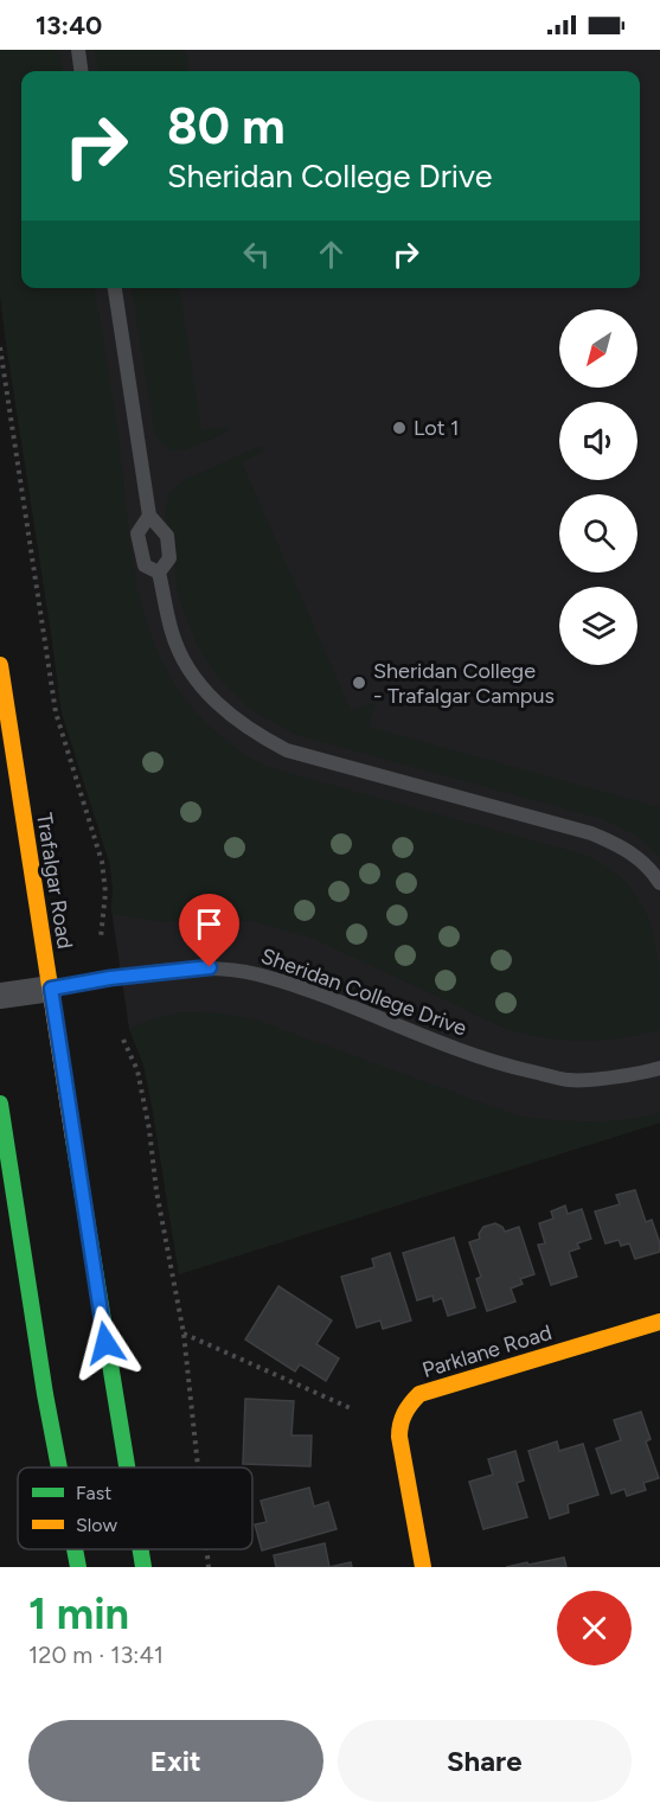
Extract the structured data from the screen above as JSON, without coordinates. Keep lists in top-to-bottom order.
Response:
{
  "streets": {
    "main road": ["Trafalgar Road", "Parklane Road"],
    "lane": ["Sheridan College Drive"]
  },
  "crossings": [
    ["Trafalgar Road", "Sheridan College Drive"]
  ],
  "places": ["Lot 1", "Sheridan College - Trafalgar Campus"],
  "legend": ["Fast", "Slow"],
  "north": "bottom left",
  "page": {
    "status": "13:40",
    "turn": ["80 m", "Sheridan College Drive"],
    "heading": ["1 min", "120 m · 13:41"],
    "buttons": ["Exit", "Share"]
  }
}
